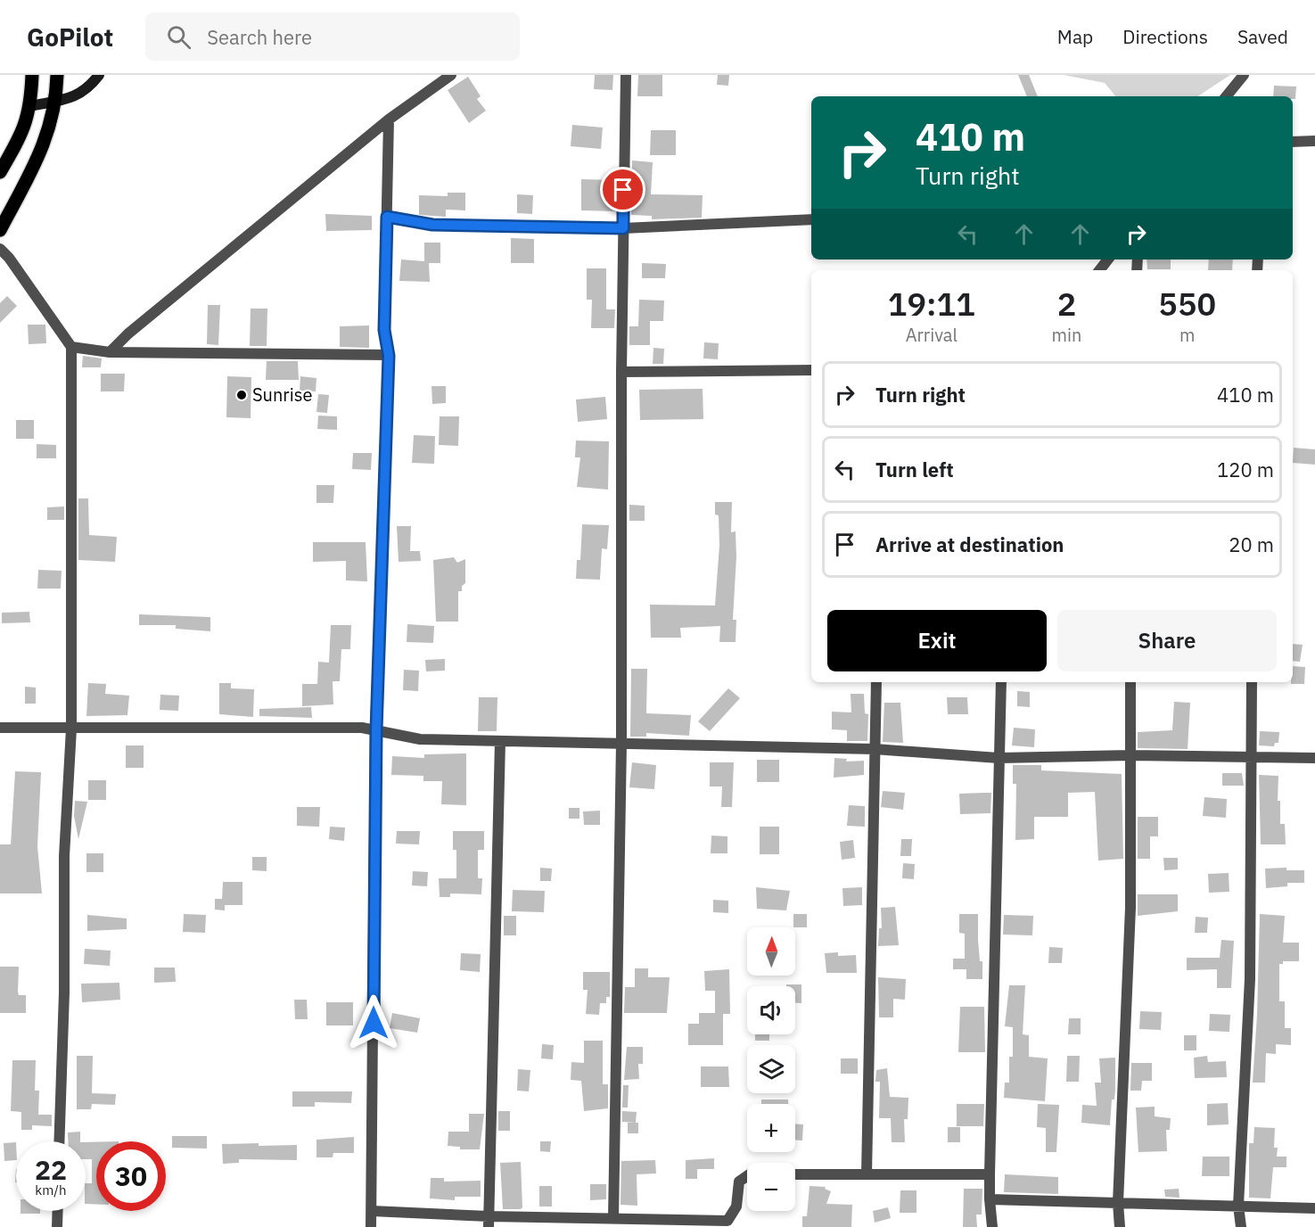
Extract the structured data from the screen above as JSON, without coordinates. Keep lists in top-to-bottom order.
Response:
{
  "places": ["Sunrise"],
  "north": "top",
  "page": {
    "header": "GoPilot",
    "search": "Search here",
    "nav": ["Map", "Directions", "Saved"],
    "turn": ["410 m", "Turn right"],
    "eta": [
      "19:11",
      "Arrival",
      "2",
      "min",
      "550",
      "m"
    ],
    "list": [
      {
        "name": "Turn right",
        "value": "410 m"
      },
      {
        "name": "Turn left",
        "value": "120 m"
      },
      {
        "name": "Arrive at destination",
        "value": "20 m"
      }
    ],
    "buttons": ["Exit", "Share"],
    "map_buttons": ["+", "−"],
    "speed": "22 km/h",
    "limit": "30"
  }
}
